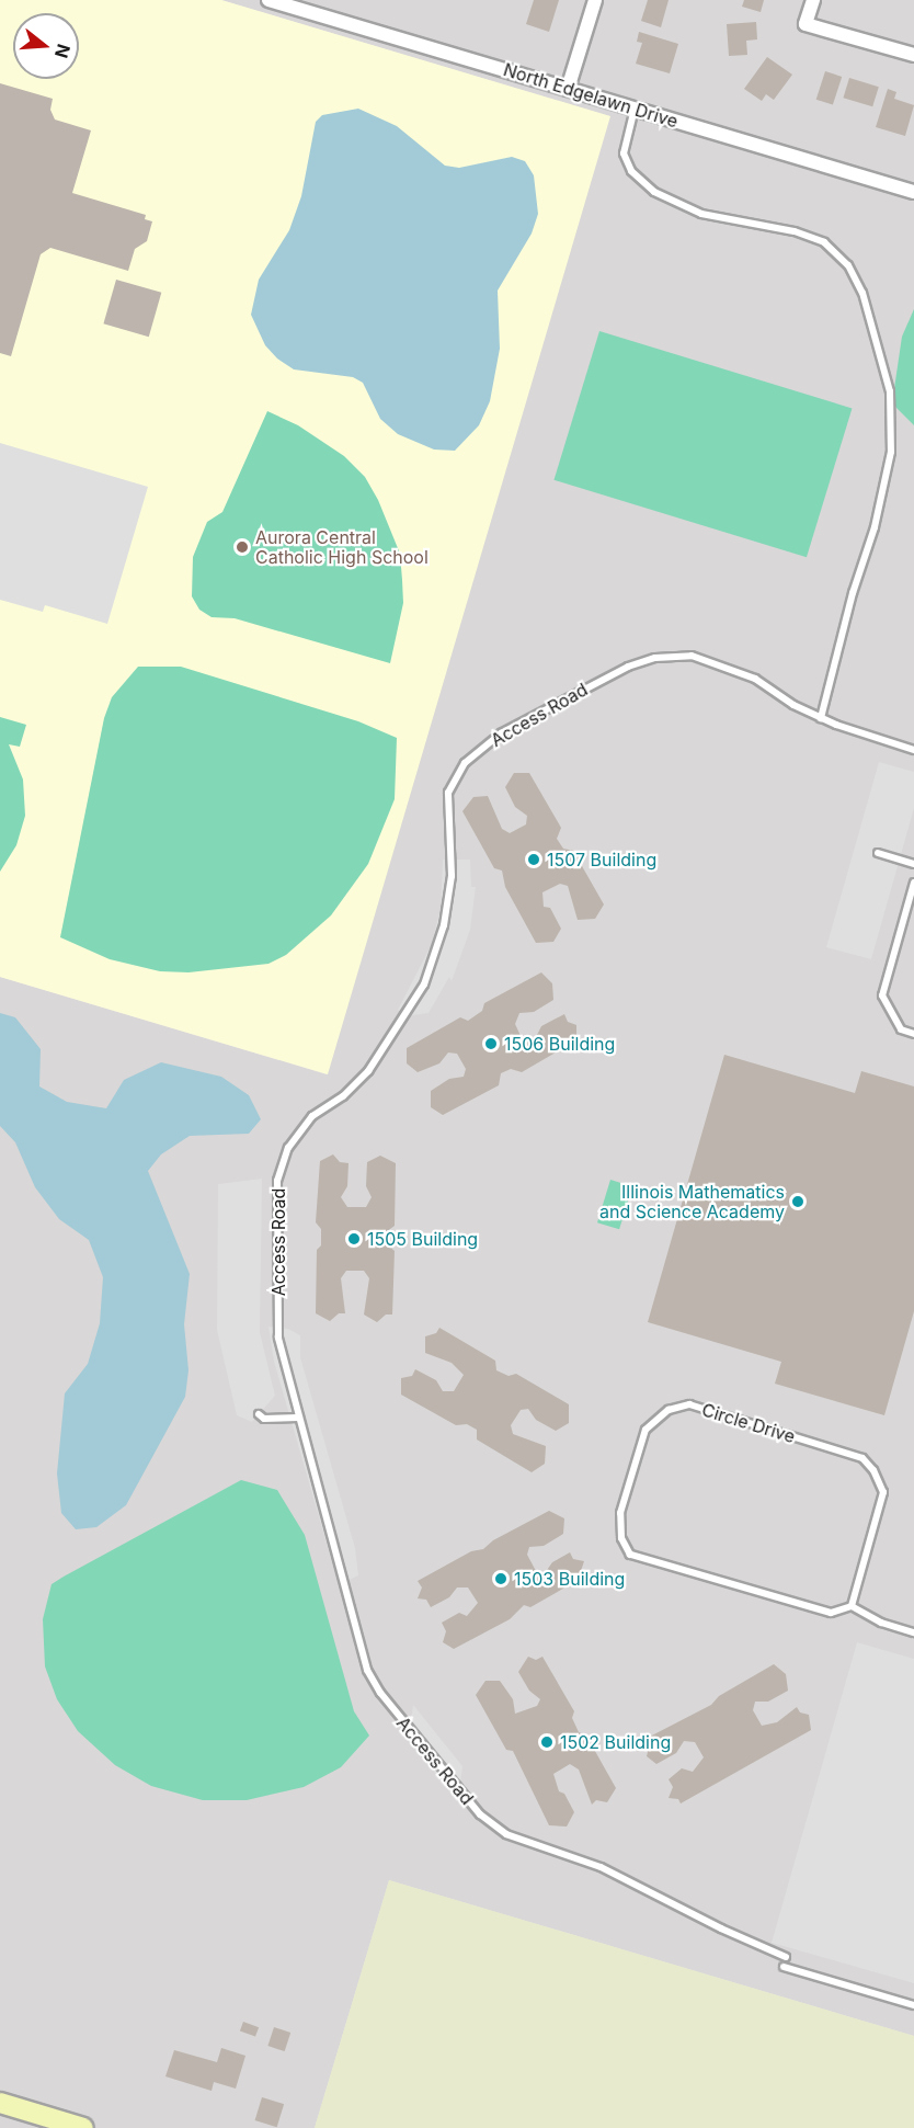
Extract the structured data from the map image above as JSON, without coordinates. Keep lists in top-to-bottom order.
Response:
{
  "streets": {
    "street": ["North Edgelawn Drive"],
    "lane": ["Access Road", "Circle Drive"]
  },
  "places": [
    "Aurora Central Catholic High School",
    "1507 Building",
    "1506 Building",
    "Illinois Mathematics and Science Academy",
    "1505 Building",
    "1503 Building",
    "1502 Building"
  ],
  "north": "right"
}
